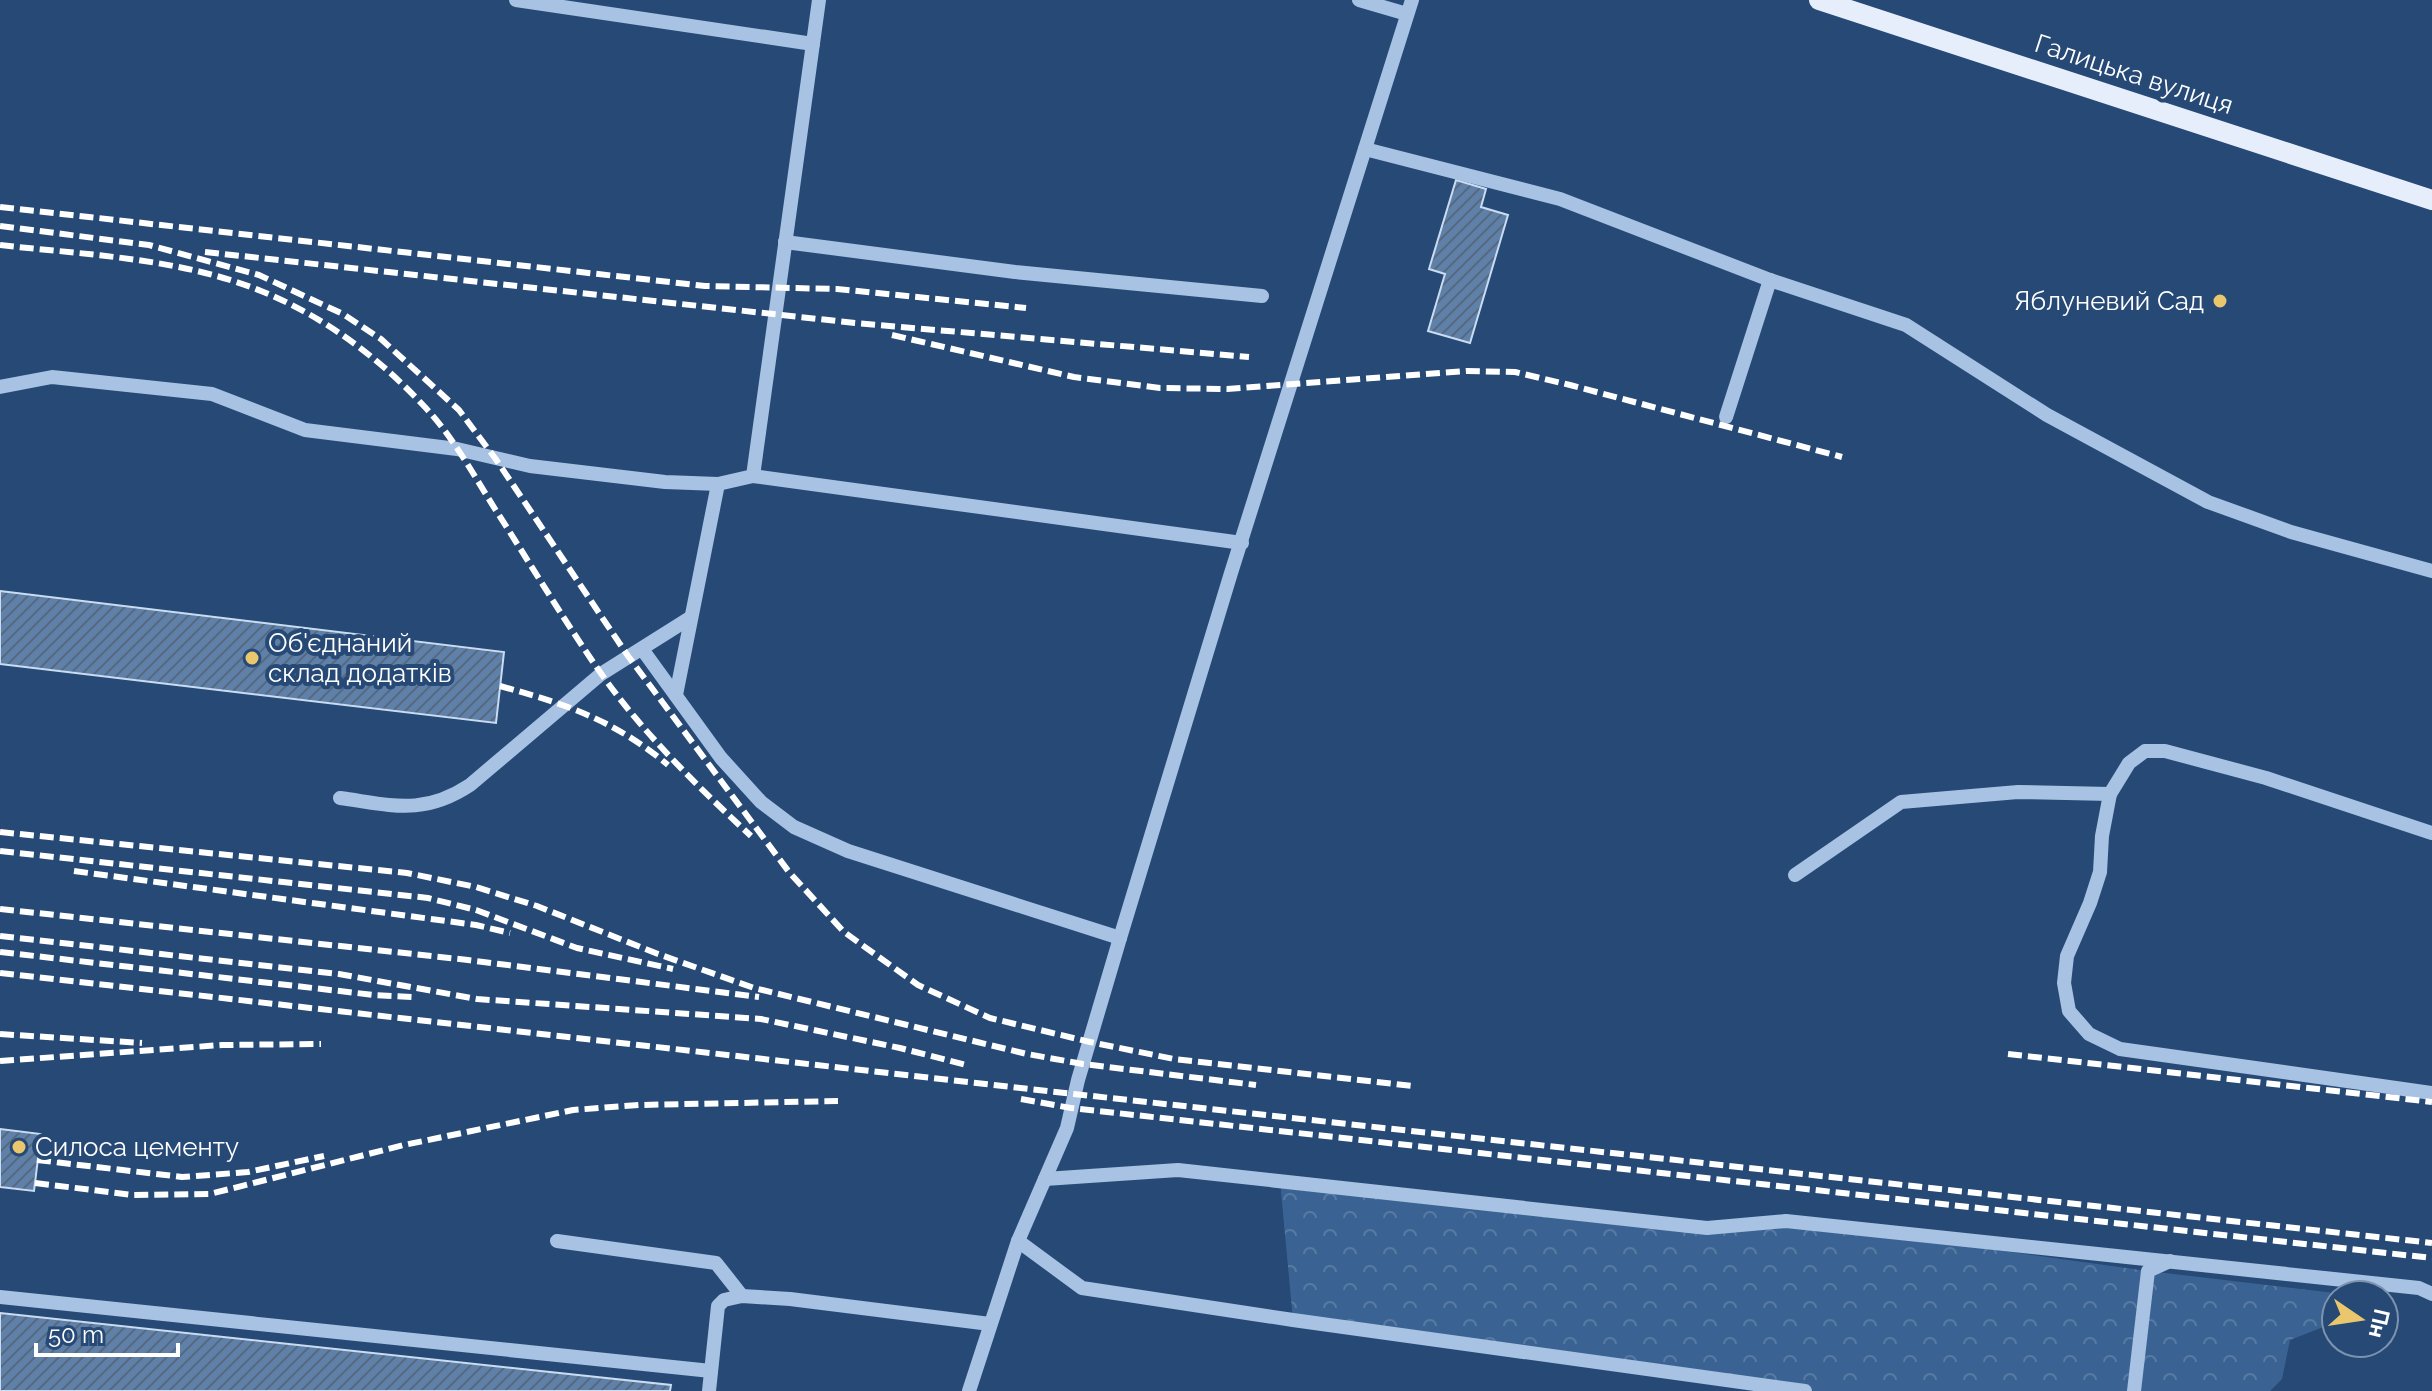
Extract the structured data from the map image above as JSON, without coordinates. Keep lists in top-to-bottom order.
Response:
{
  "streets": {
    "main road": ["Галицька вулиця"]
  },
  "places": ["Яблуневий Сад", "Об'єднаний склад додатків", "Силоса цементу"],
  "scale_bar": "50 m",
  "north": "right"
}
